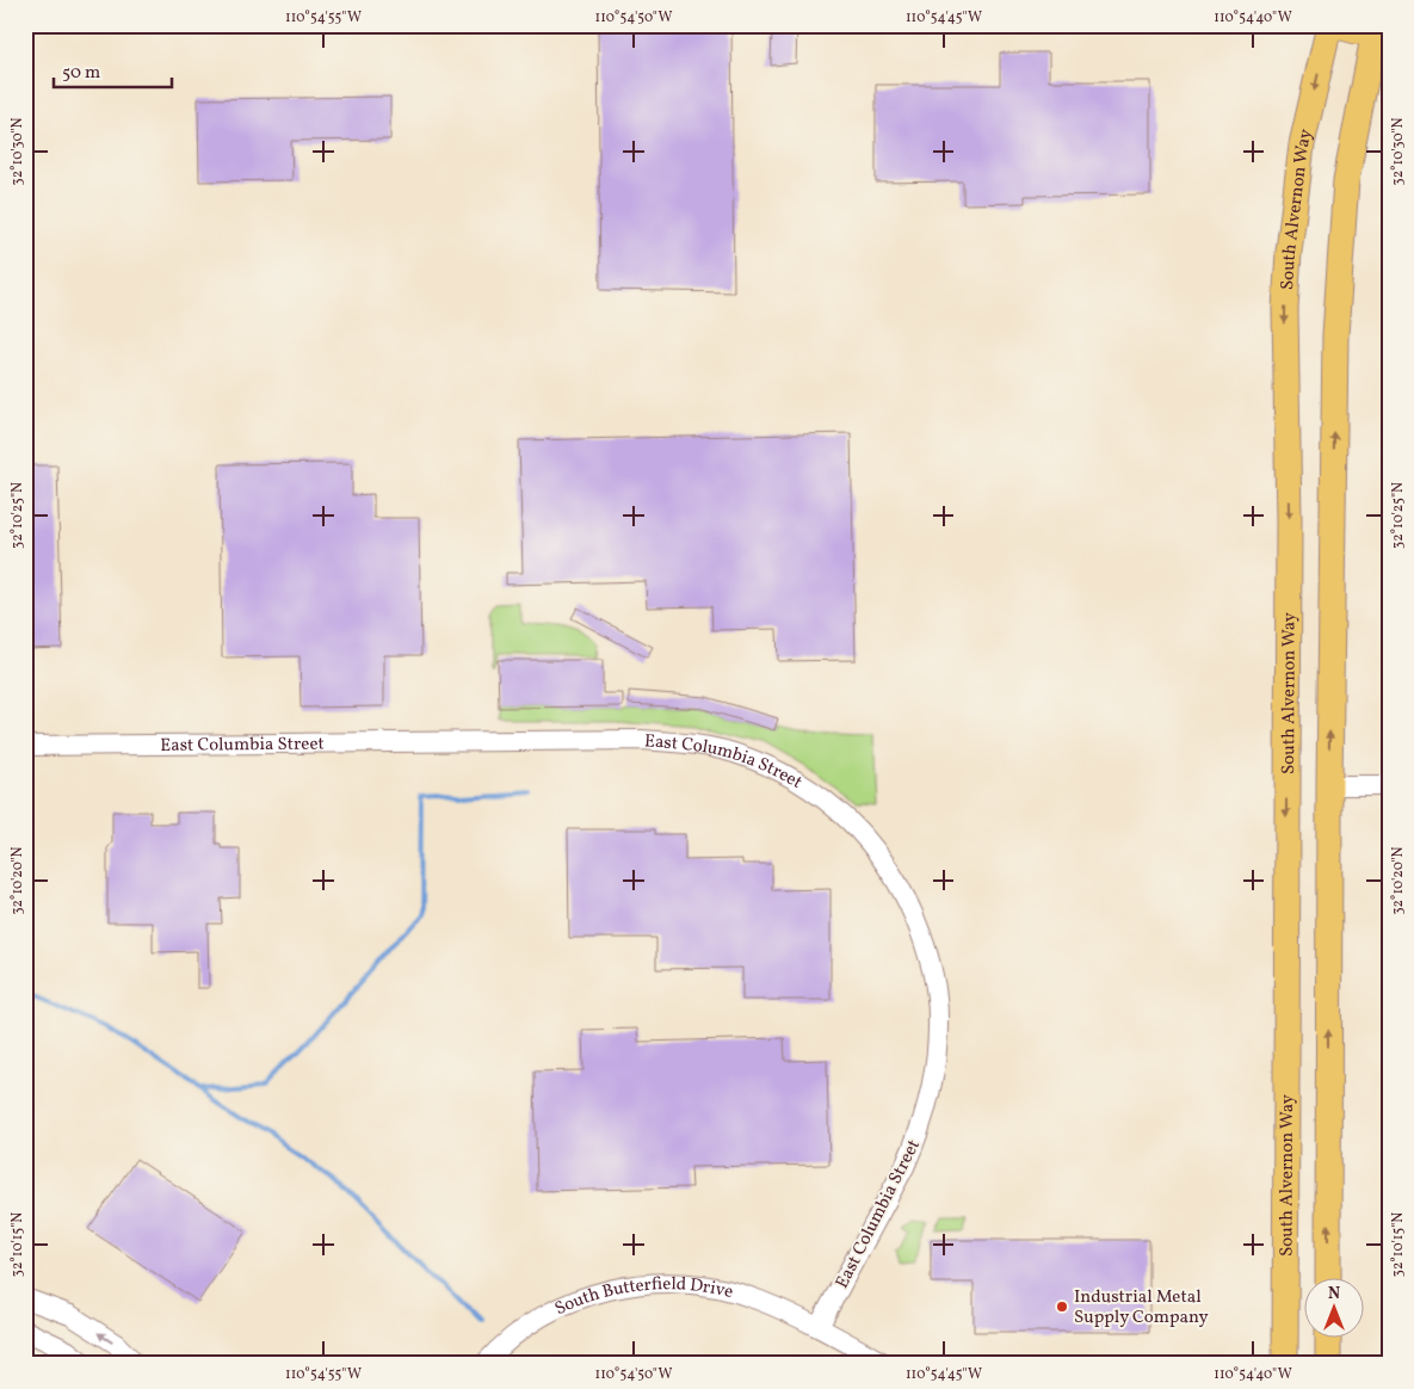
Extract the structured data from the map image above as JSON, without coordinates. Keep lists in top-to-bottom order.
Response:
{
  "streets": {
    "main road": ["South Alvernon Way"],
    "street": ["East Columbia Street", "South Butterfield Drive"]
  },
  "crossings": [
    ["East Columbia Street", "South Butterfield Drive"]
  ],
  "places": ["Industrial Metal Supply Company"],
  "scale_bar": "50 m",
  "north": "top",
  "coordinates": [
    "110°54'55\"W",
    "110°54'50\"W",
    "110°54'45\"W",
    "110°54'40\"W",
    "32°10'30\"N",
    "32°10'25\"N",
    "32°10'20\"N",
    "32°10'15\"N"
  ]
}
